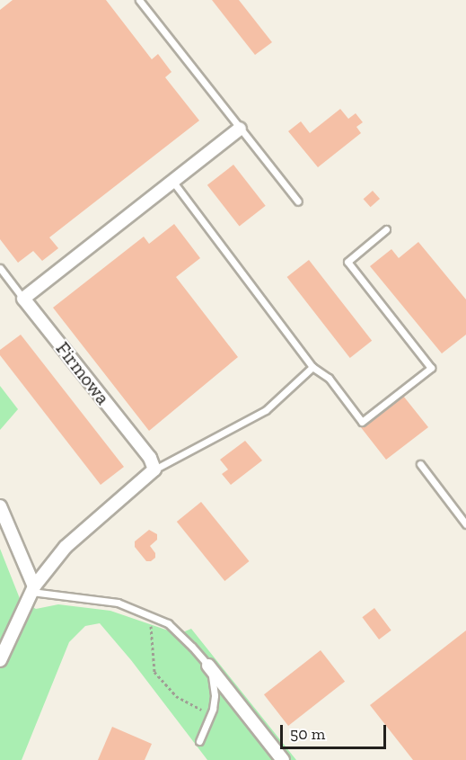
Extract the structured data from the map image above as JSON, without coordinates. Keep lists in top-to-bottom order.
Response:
{
  "streets": {
    "street": ["Firmowa"]
  },
  "scale_bar": "50 m"
}
